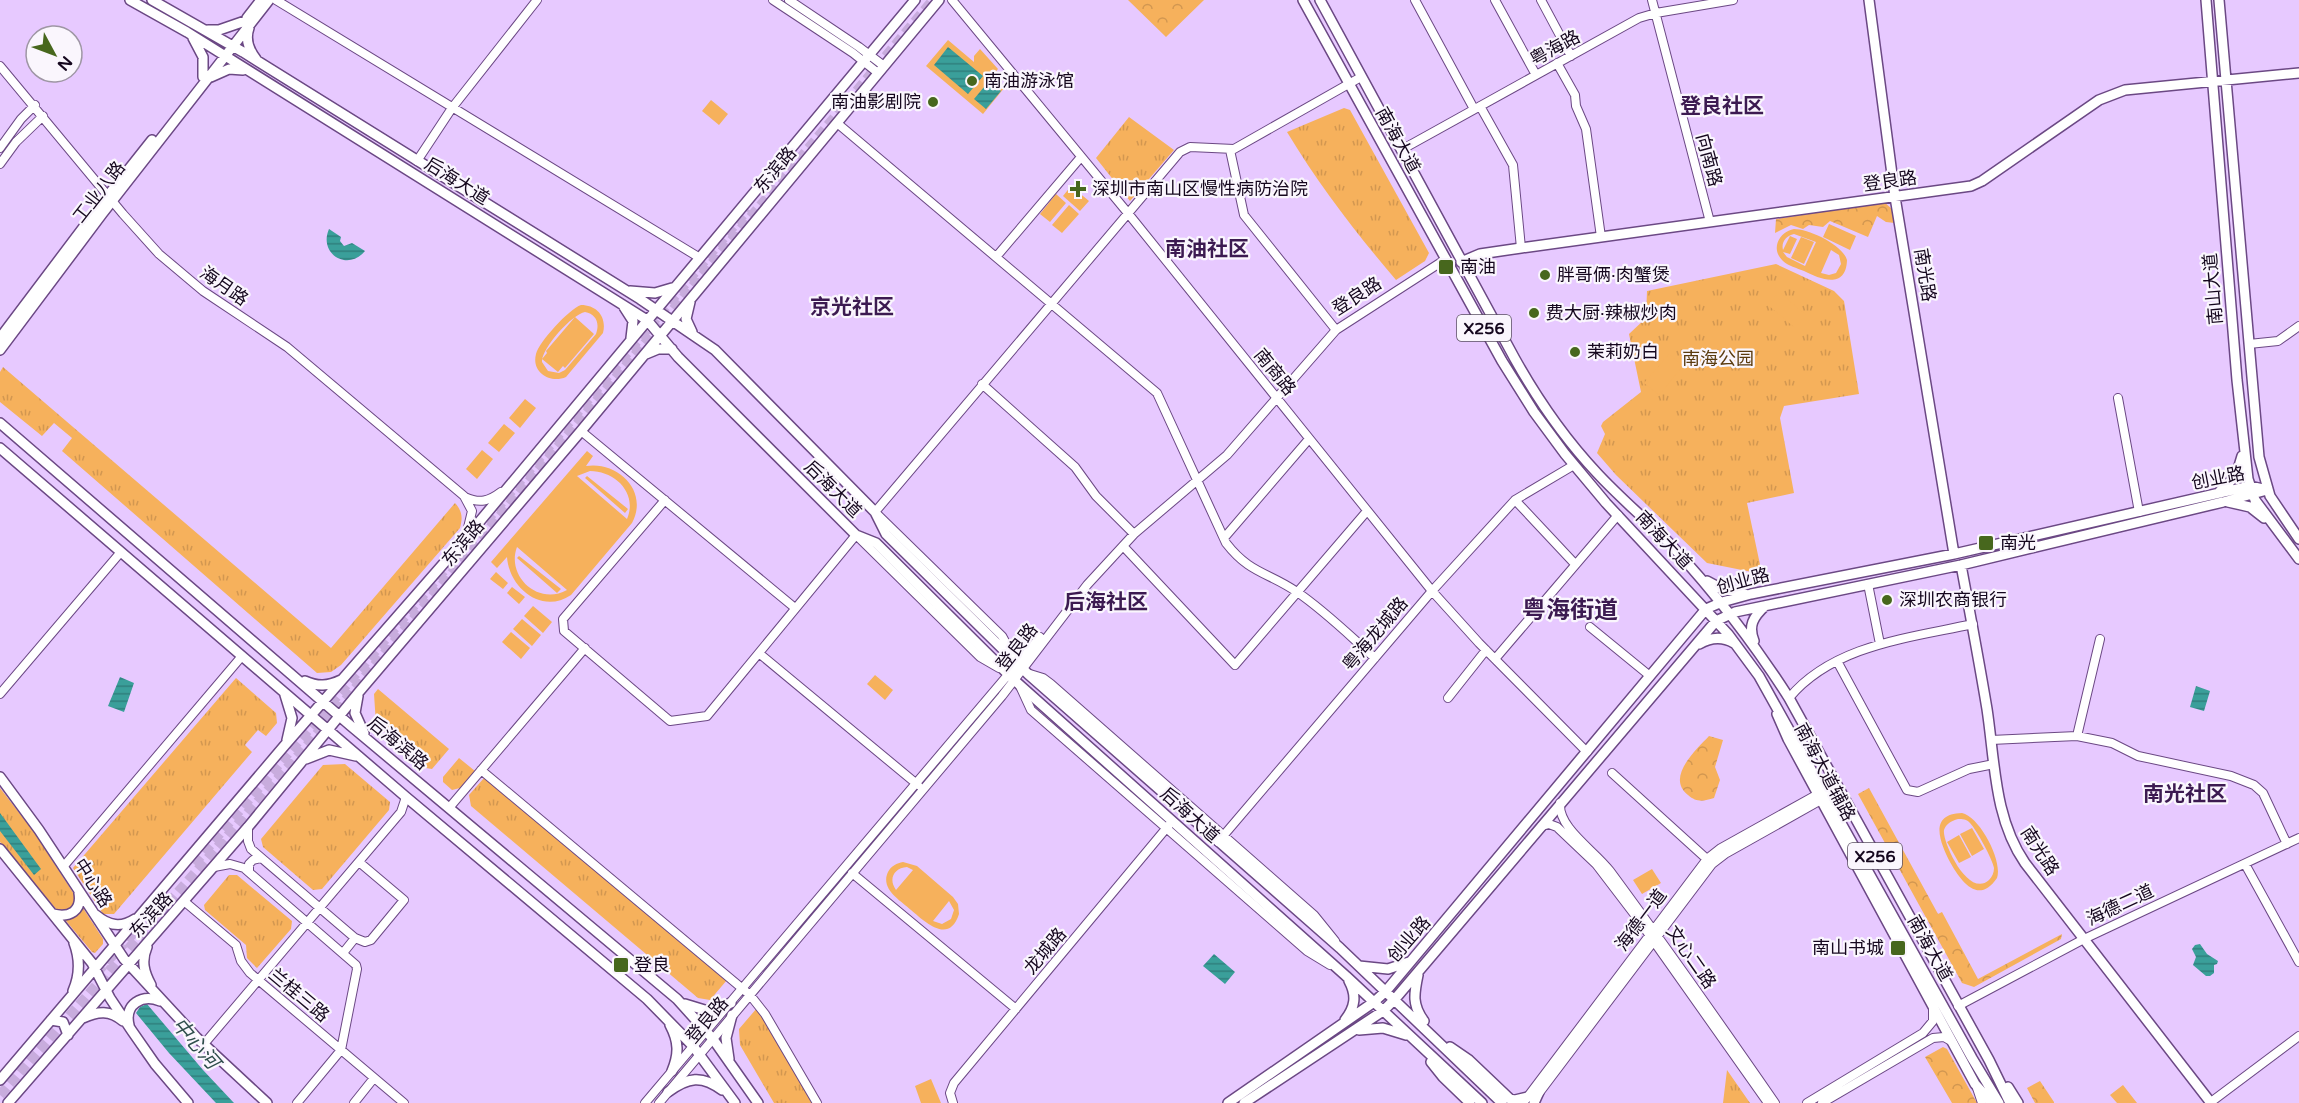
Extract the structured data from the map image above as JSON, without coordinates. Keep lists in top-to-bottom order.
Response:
{
  "streets": {
    "main road": [
      "南海大道",
      "东滨路",
      "后海大道",
      "登良路",
      "工业八路",
      "南光路",
      "南山大道",
      "X256",
      "创业路",
      "后海滨路",
      "南海大道辅路",
      "中心路"
    ],
    "street": [
      "粤海路",
      "向南路",
      "海月路",
      "南商路",
      "粤海龙城路",
      "海德二道",
      "海德一道",
      "龙城路",
      "文心二路",
      "兰桂三路"
    ]
  },
  "crossings": [
    ["粤海路", "南海大道"],
    ["粤海路", "向南路"],
    ["南海大道", "登良路"],
    ["南海大道", "创业路"],
    ["南海大道", "粤海龙城路"],
    ["南海大道", "南海大道辅路"],
    ["南海大道", "海德二道"],
    ["向南路", "登良路"],
    ["东滨路", "后海大道"],
    ["东滨路", "后海滨路"],
    ["东滨路", "中心路"],
    ["东滨路", "兰桂三路"],
    ["后海大道", "登良路"],
    ["后海大道", "工业八路"],
    ["后海大道", "创业路"],
    ["后海大道", "粤海龙城路"],
    ["后海大道", "龙城路"],
    ["登良路", "南光路"],
    ["登良路", "南山大道"],
    ["登良路", "南商路"],
    ["登良路", "后海滨路"],
    ["工业八路", "海月路"],
    ["南光路", "创业路"],
    ["南光路", "海德二道"],
    ["南山大道", "创业路"],
    ["南商路", "创业路"],
    ["南商路", "粤海龙城路"],
    ["创业路", "文心二路"],
    ["南海大道辅路", "海德一道"],
    ["海德一道", "文心二路"]
  ],
  "districts": [
    "登良社区",
    "南油社区",
    "京光社区",
    "后海社区",
    "粤海街道",
    "南光社区"
  ],
  "water": ["中心河"],
  "parks": ["南海公园"],
  "places": {
    "other": [
      "南油游泳馆",
      "南油影剧院",
      "胖哥俩·肉蟹煲",
      "费大厨·辣椒炒肉",
      "茉莉奶白",
      "深圳农商银行"
    ],
    "health": ["深圳市南山区慢性病防治院"],
    "transit": [
      "南油",
      "南光",
      "南山书城",
      "登良"
    ]
  },
  "north": "bottom right"
}
